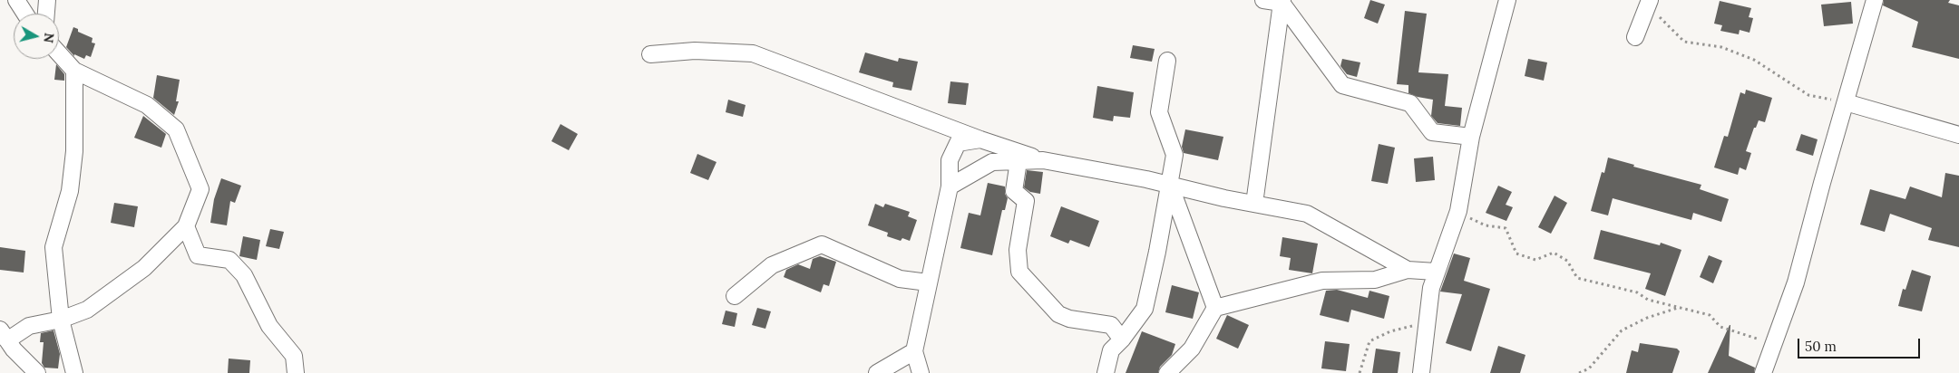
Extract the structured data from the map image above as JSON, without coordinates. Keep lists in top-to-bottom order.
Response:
{
  "scale_bar": "50 m",
  "north": "right"
}
